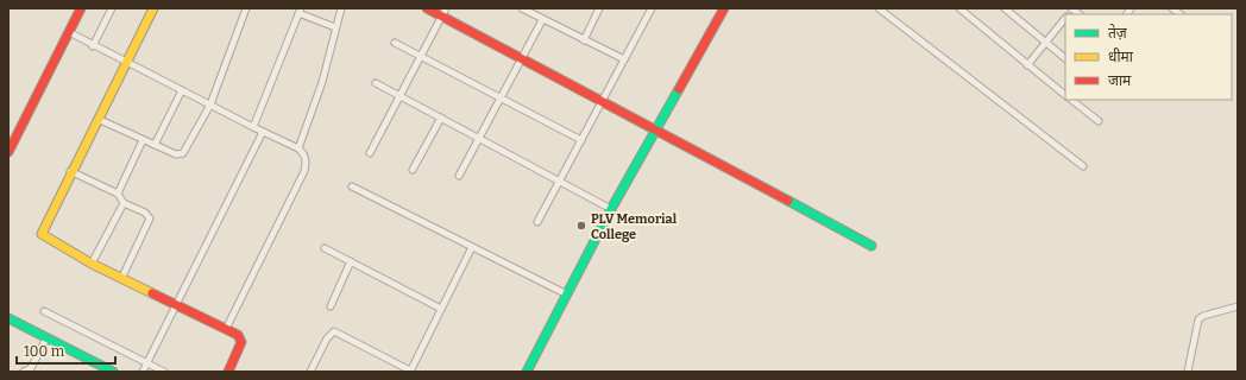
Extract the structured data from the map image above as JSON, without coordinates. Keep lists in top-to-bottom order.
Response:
{
  "places": ["PLV Memorial College"],
  "legend": ["तेज़", "धीमा", "जाम"],
  "scale_bar": "100 m"
}
